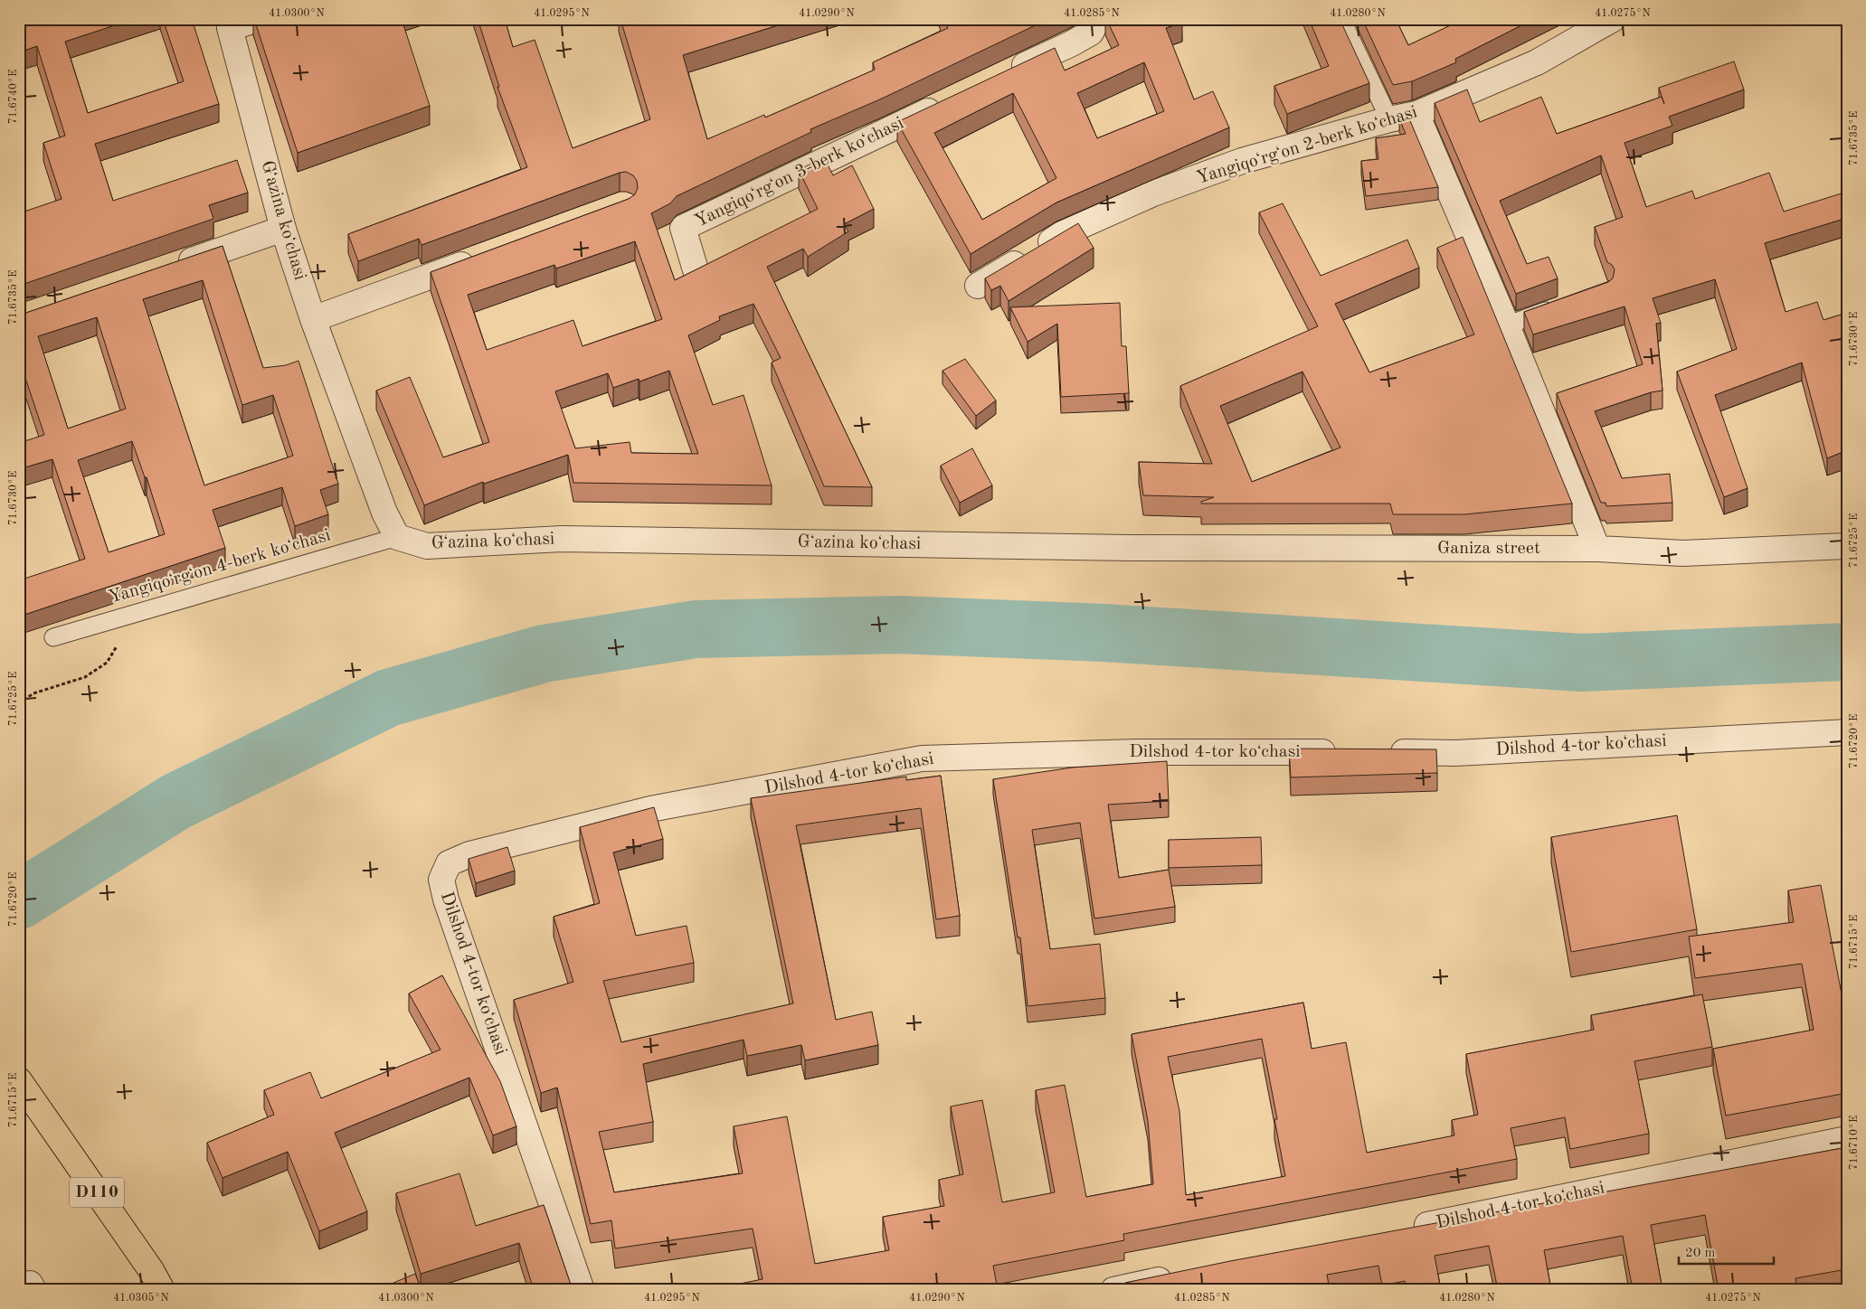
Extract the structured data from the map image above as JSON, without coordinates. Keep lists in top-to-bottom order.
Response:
{
  "streets": {
    "main road": ["D110"],
    "street": [
      "Yangiqoʻrgʻon 2-berk koʻchasi",
      "Yangiqoʻrgʻon 3-berk koʻchasi",
      "Gʻazina koʻchasi",
      "Ganiza street",
      "Dilshod 4-tor koʻchasi"
    ],
    "lane": ["Yangiqoʻrgʻon 4-berk koʻchasi"]
  },
  "crossings": [
    ["Gʻazina koʻchasi", "Ganiza street"],
    ["Gʻazina koʻchasi", "Yangiqoʻrgʻon 4-berk koʻchasi"]
  ],
  "scale_bar": "20 m",
  "coordinates": [
    "41.0300°N",
    "41.0295°N",
    "41.0290°N",
    "41.0285°N",
    "41.0280°N",
    "41.0275°N",
    "71.6740°E",
    "71.6735°E",
    "71.6730°E",
    "71.6725°E",
    "71.6720°E",
    "71.6715°E",
    "71.6710°E",
    "41.0305°N"
  ]
}
